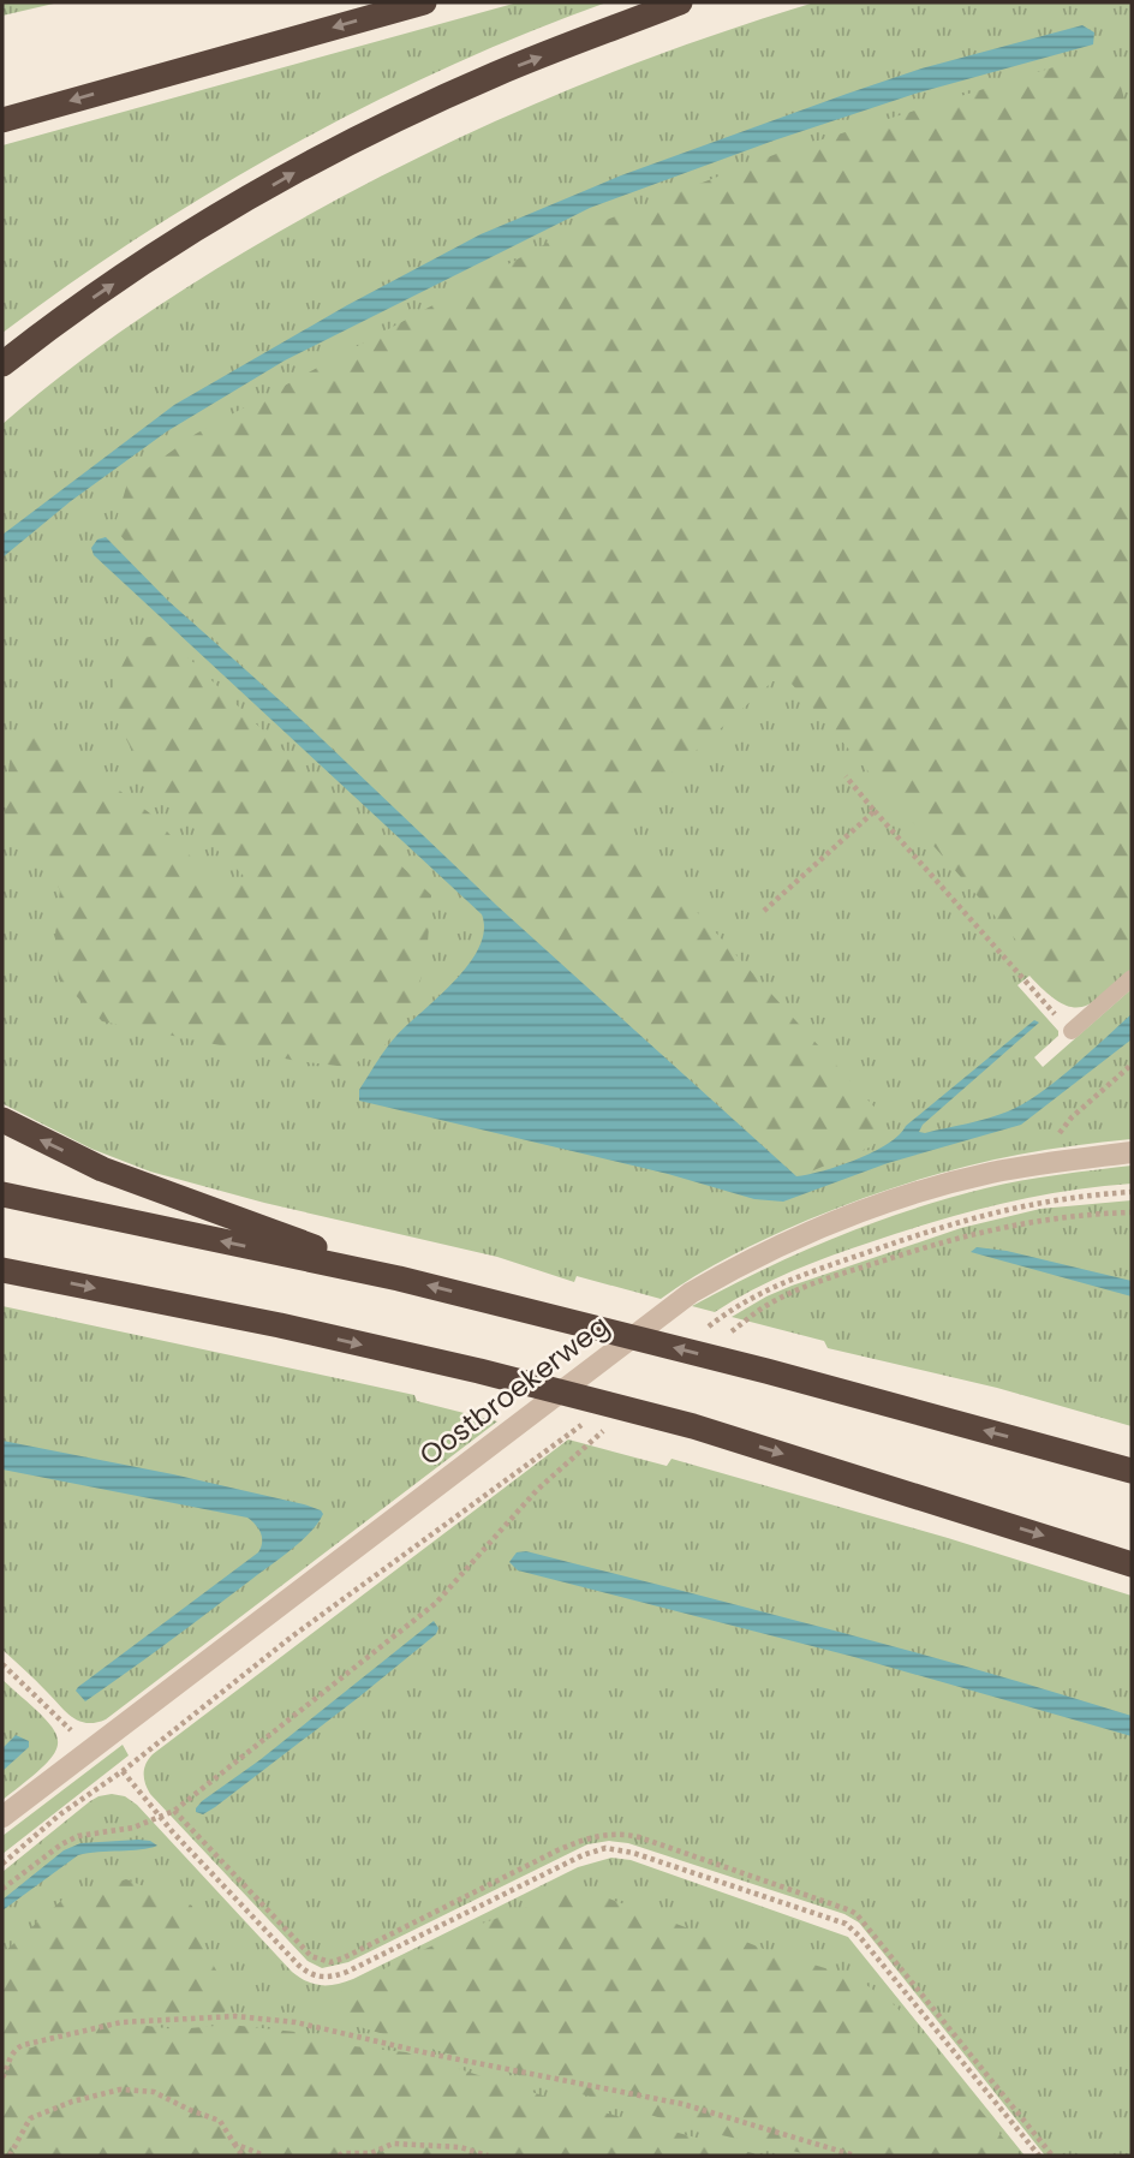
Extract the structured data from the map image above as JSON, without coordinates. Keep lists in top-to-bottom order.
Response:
{
  "streets": {
    "street": ["Oostbroekerweg"]
  }
}
